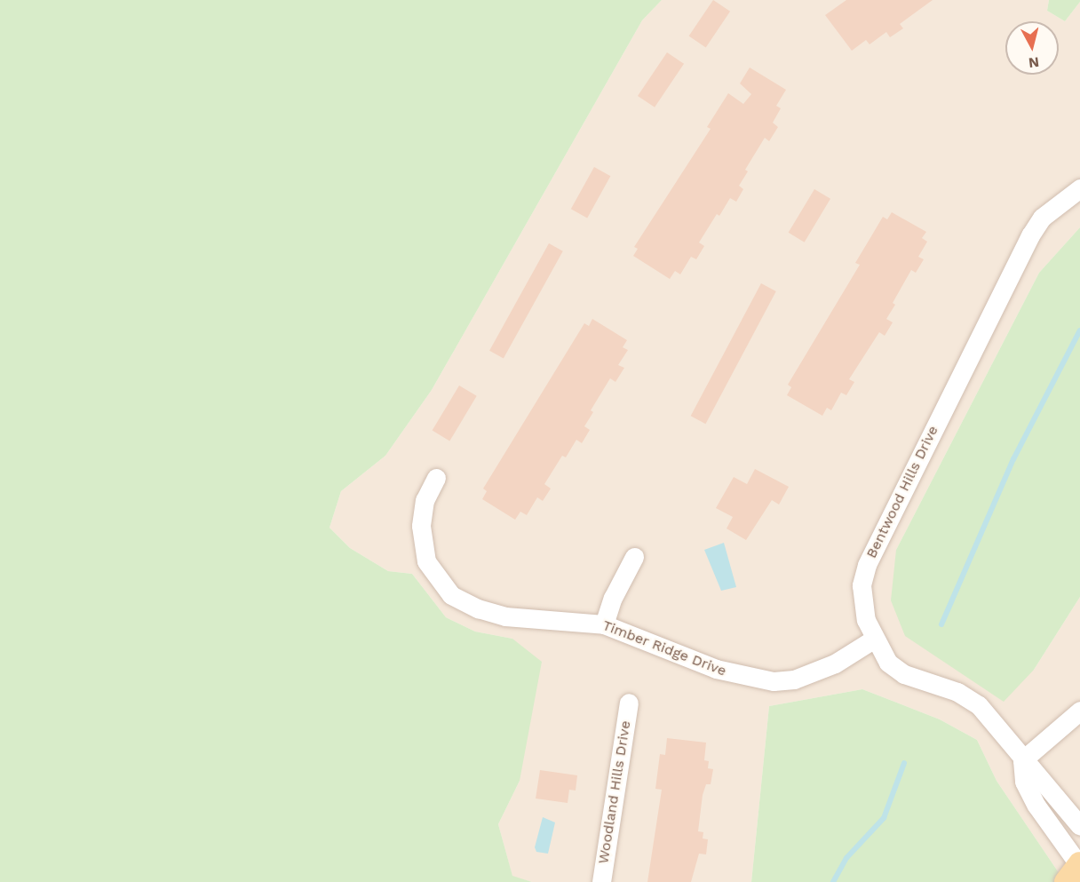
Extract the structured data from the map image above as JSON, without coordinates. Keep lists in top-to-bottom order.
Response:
{
  "streets": {
    "street": ["Bentwood Hills Drive", "Timber Ridge Drive", "Woodland Hills Drive"]
  },
  "crossings": [
    ["Bentwood Hills Drive", "Timber Ridge Drive"]
  ],
  "north": "bottom"
}
